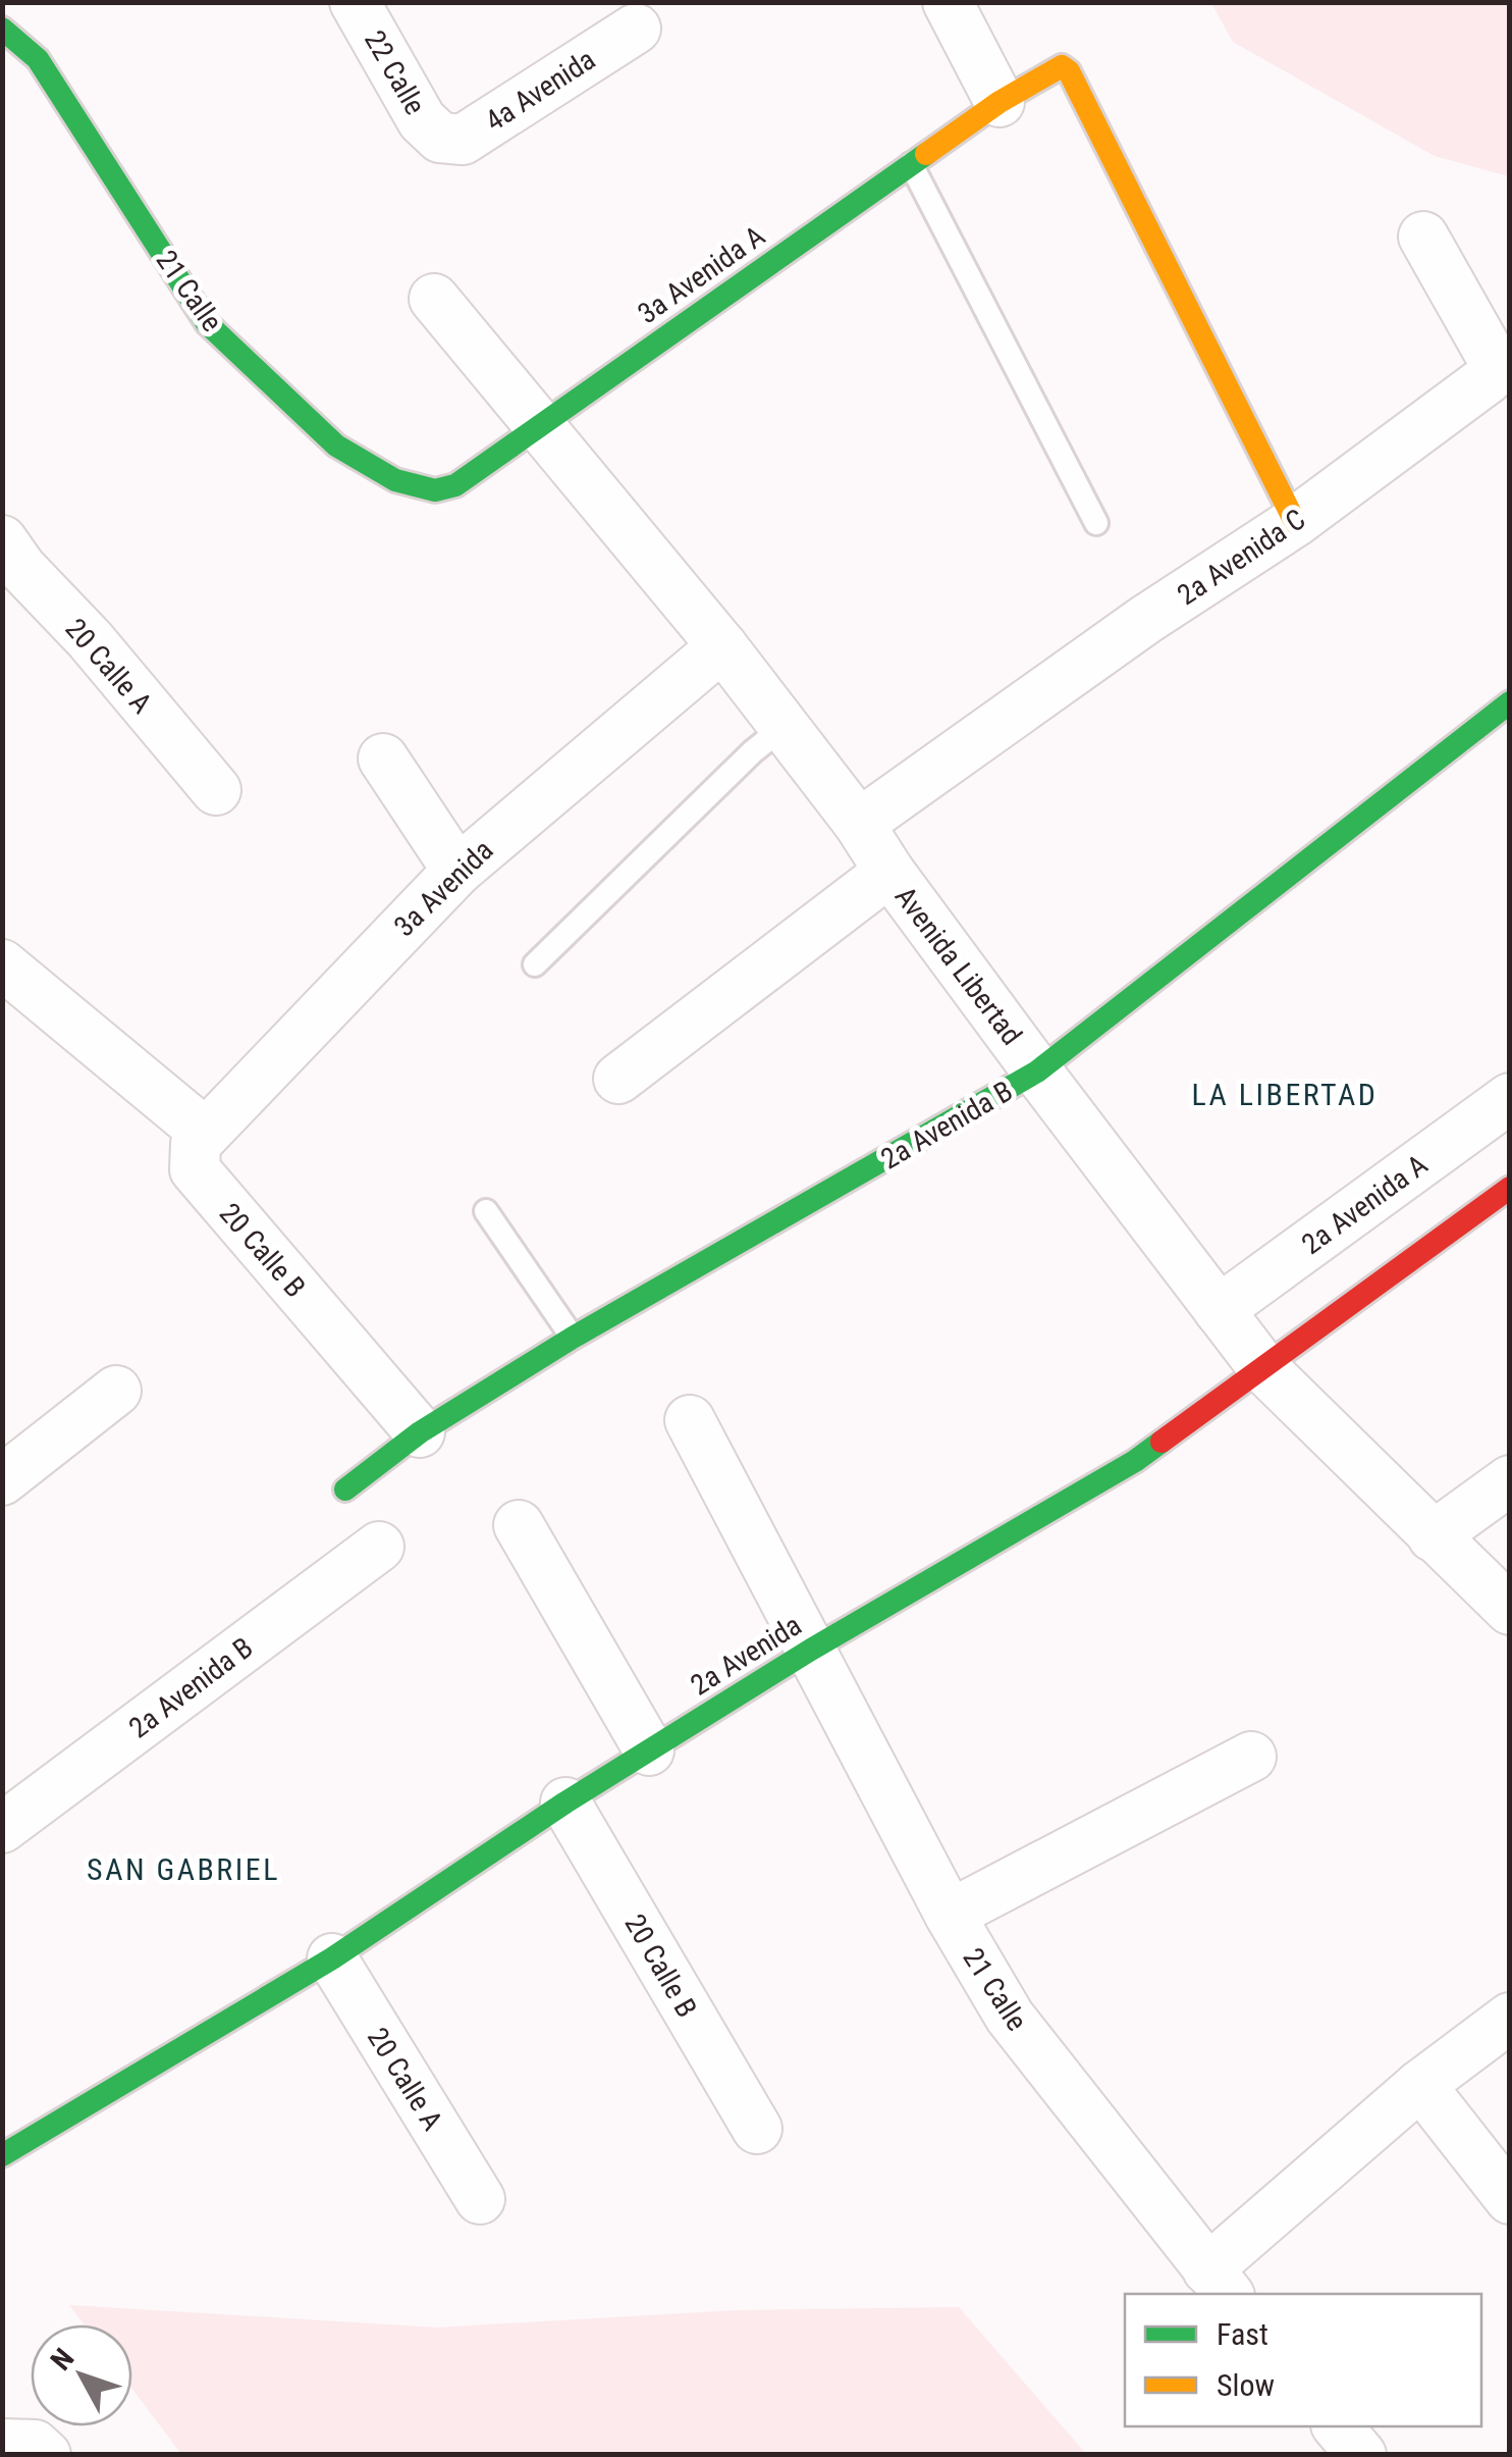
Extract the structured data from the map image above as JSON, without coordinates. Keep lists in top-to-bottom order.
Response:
{
  "streets": {
    "street": [
      "22 Calle",
      "4a Avenida",
      "3a Avenida A",
      "21 Calle",
      "2a Avenida C",
      "20 Calle A",
      "3a Avenida",
      "Avenida Libertad",
      "2a Avenida B",
      "2a Avenida A",
      "20 Calle B",
      "2a Avenida"
    ]
  },
  "crossings": [
    ["22 Calle", "4a Avenida"],
    ["3a Avenida A", "21 Calle"],
    ["3a Avenida A", "2a Avenida C"],
    ["3a Avenida A", "Avenida Libertad"],
    ["21 Calle", "2a Avenida"],
    ["2a Avenida C", "Avenida Libertad"],
    ["20 Calle A", "2a Avenida"],
    ["3a Avenida", "Avenida Libertad"],
    ["3a Avenida", "20 Calle B"],
    ["Avenida Libertad", "2a Avenida B"],
    ["Avenida Libertad", "2a Avenida A"],
    ["Avenida Libertad", "2a Avenida"],
    ["2a Avenida B", "20 Calle B"],
    ["20 Calle B", "2a Avenida"]
  ],
  "districts": ["LA LIBERTAD", "SAN GABRIEL"],
  "legend": ["Fast", "Slow"],
  "north": "top left"
}
